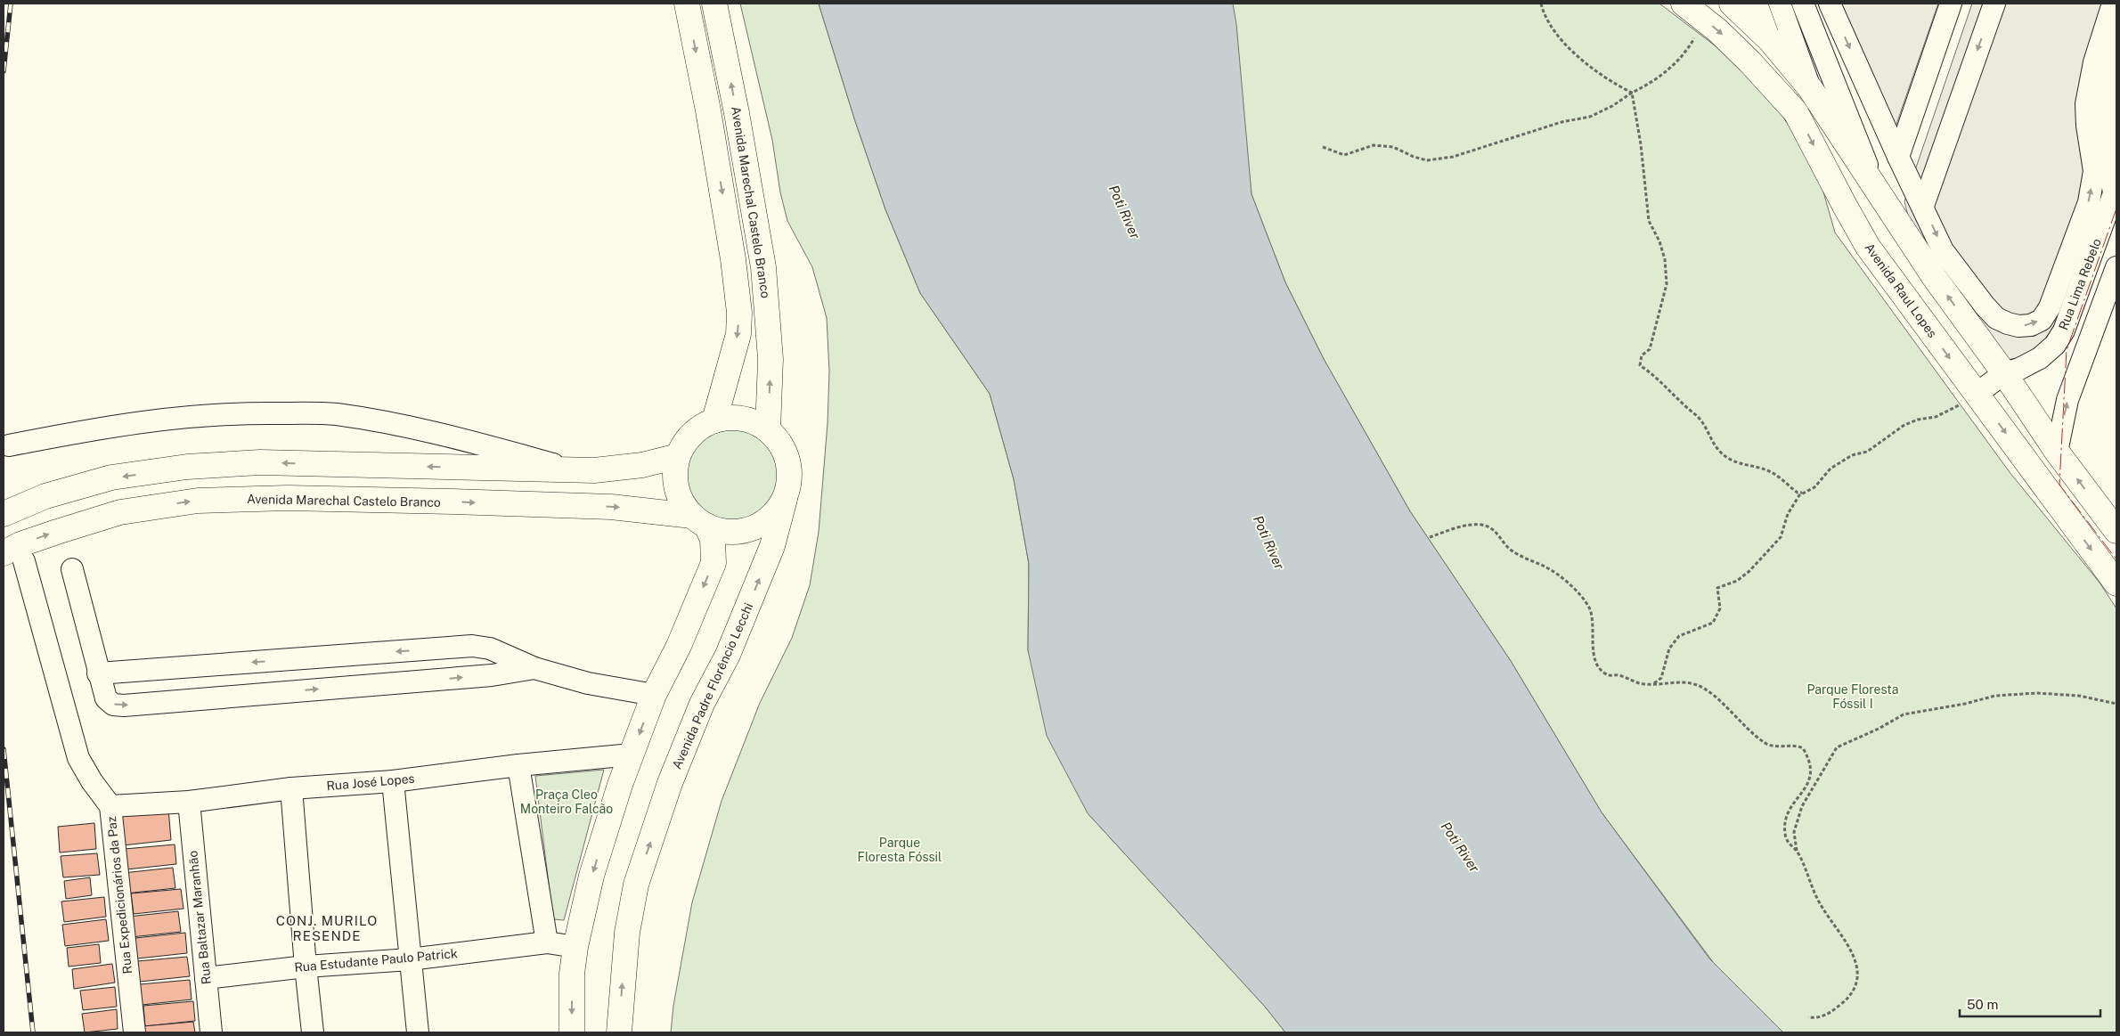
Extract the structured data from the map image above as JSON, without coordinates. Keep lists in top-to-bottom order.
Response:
{
  "streets": {
    "main road": ["Avenida Marechal Castelo Branco", "Avenida Raul Lopes", "Avenida Padre Florêncio Lecchi"],
    "street": [
      "Rua Lima Rebelo",
      "Rua José Lopes",
      "Rua Expedicionários da Paz",
      "Rua Baltazar Maranhão",
      "Rua Estudante Paulo Patrick"
    ]
  },
  "crossings": [
    ["Avenida Marechal Castelo Branco", "Avenida Padre Florêncio Lecchi"],
    ["Avenida Marechal Castelo Branco", "Rua Expedicionários da Paz"],
    ["Rua Lima Rebelo", "Avenida Raul Lopes"],
    ["Rua José Lopes", "Rua Expedicionários da Paz"],
    ["Rua José Lopes", "Rua Baltazar Maranhão"],
    ["Rua Baltazar Maranhão", "Rua Estudante Paulo Patrick"]
  ],
  "districts": ["CONJ. MURILO RESENDE"],
  "water": ["Poti River"],
  "parks": ["Parque Floresta Fóssil I", "Praça Cleo Monteiro Falcão", "Parque Floresta Fóssil"],
  "scale_bar": "50 m"
}
